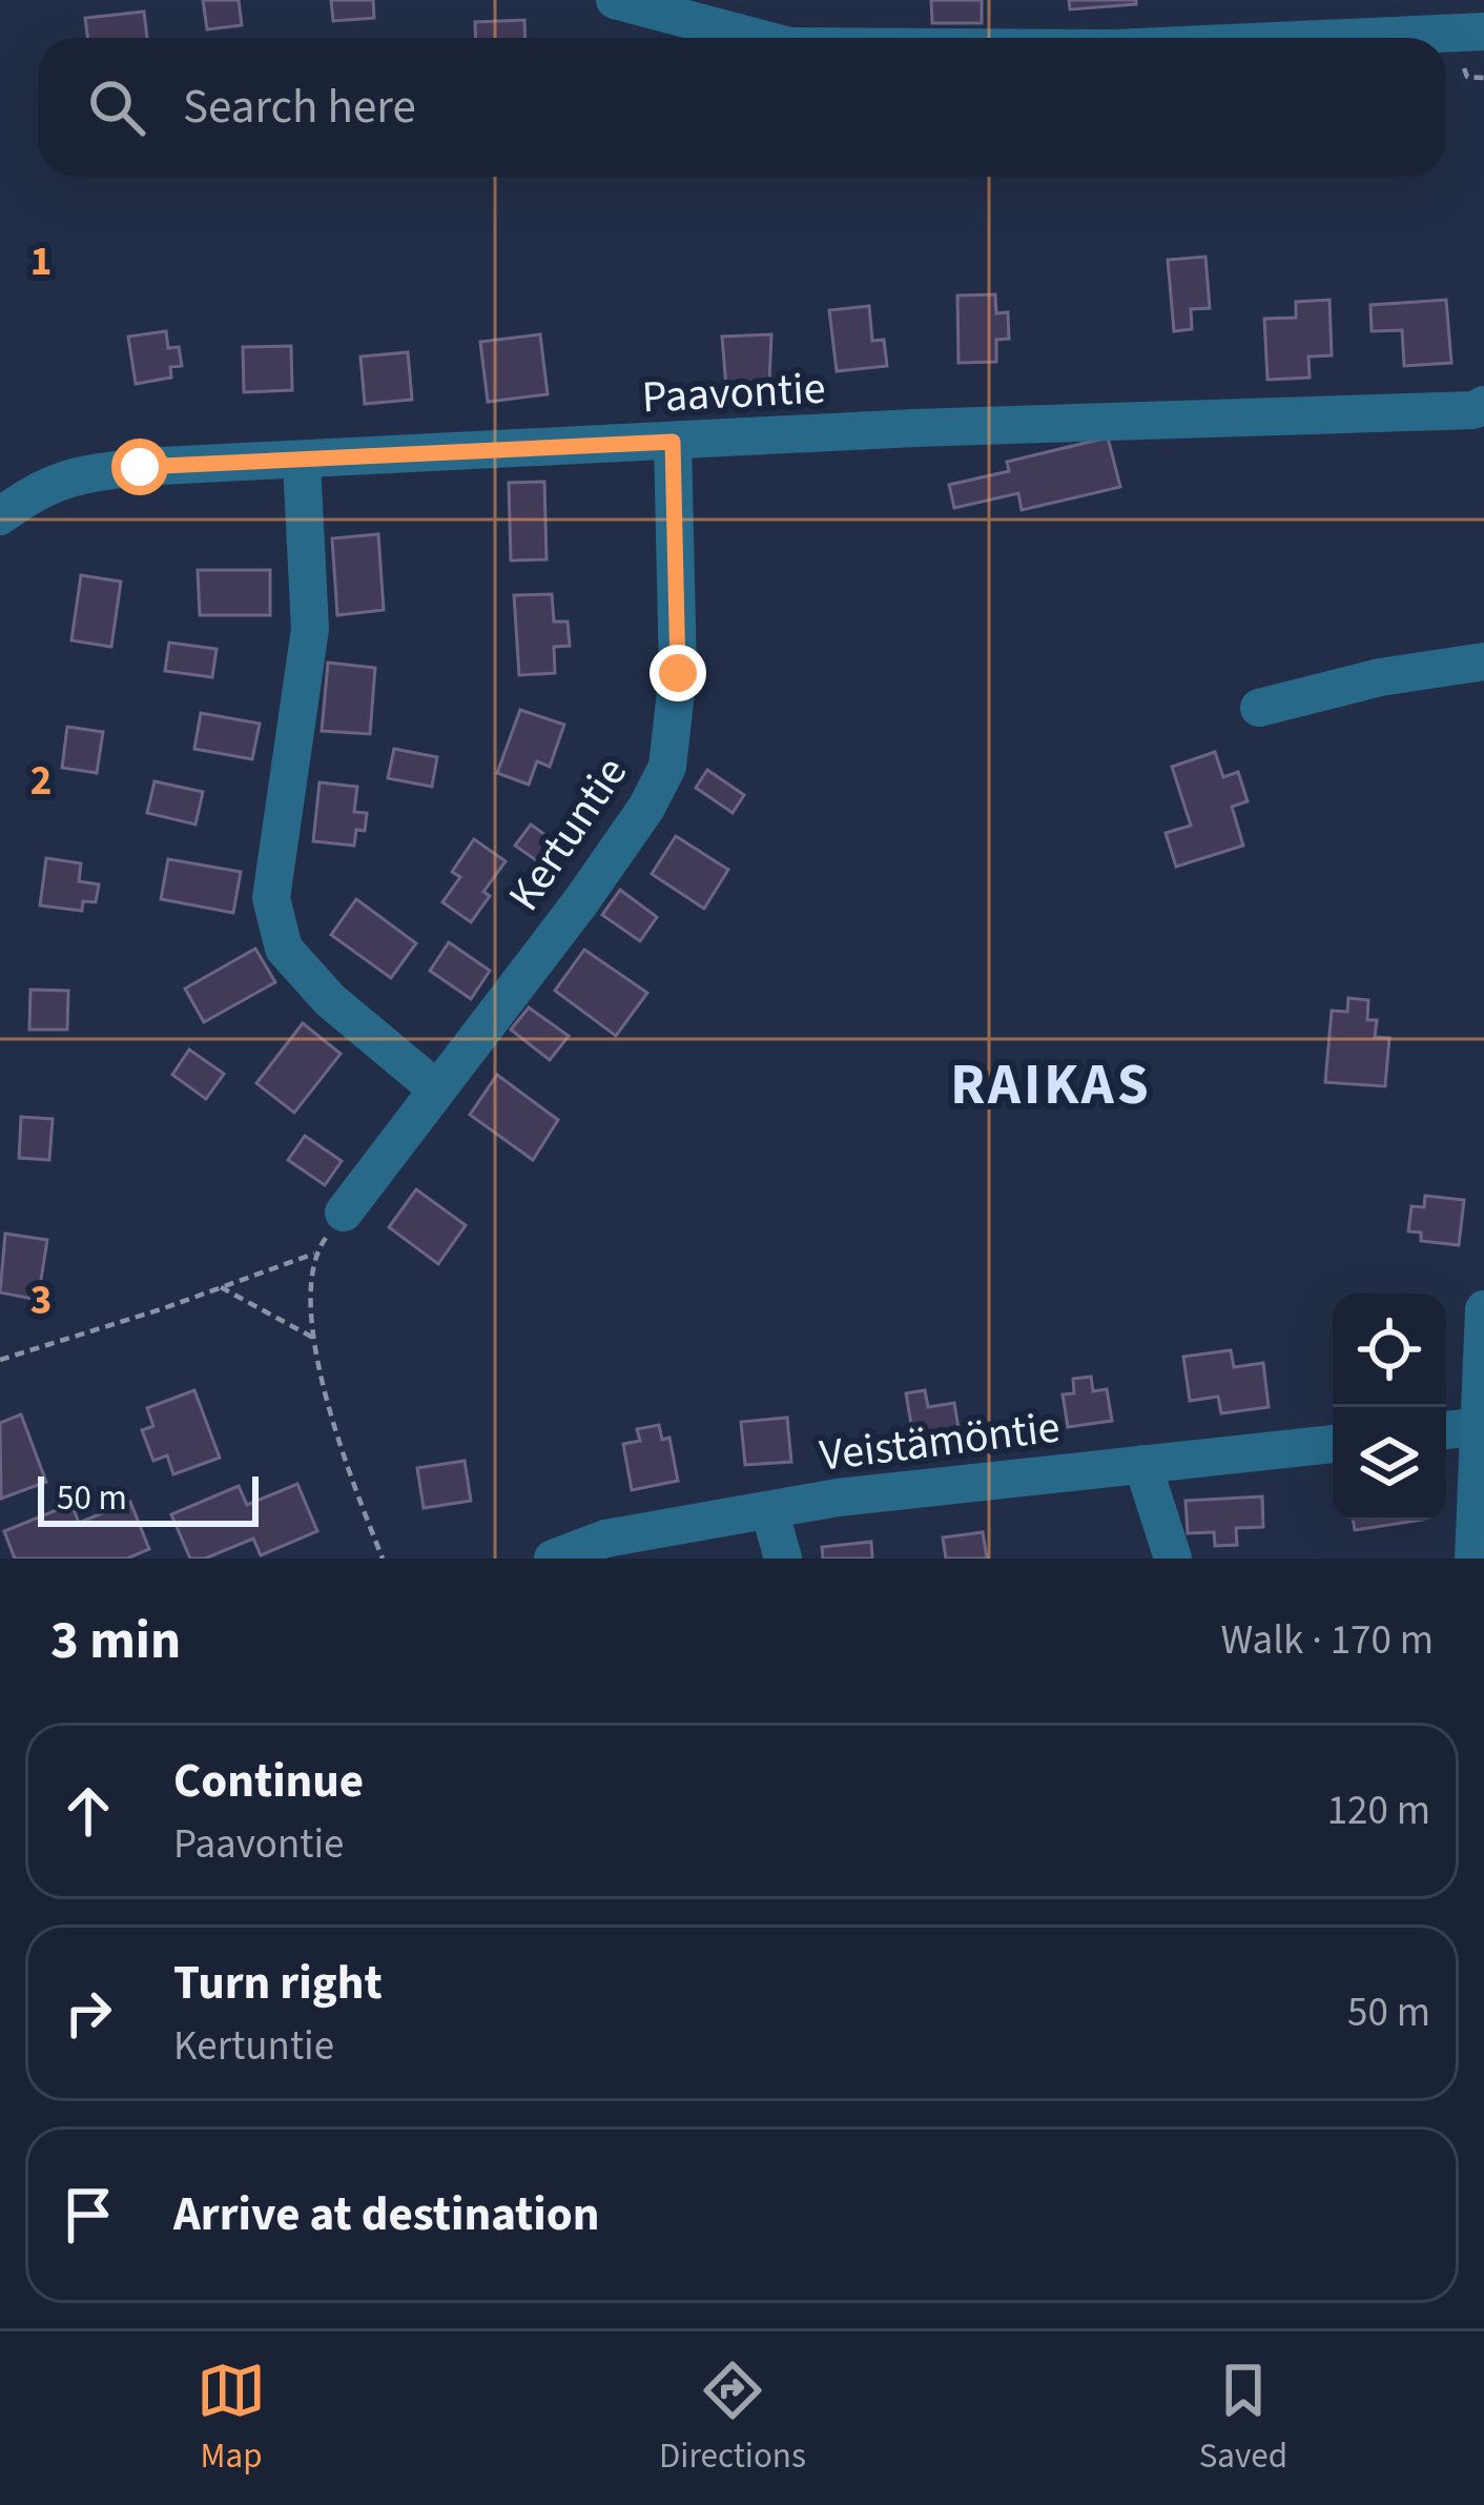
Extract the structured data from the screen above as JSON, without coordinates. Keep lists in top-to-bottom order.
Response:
{
  "streets": {
    "street": ["Paavontie", "Kertuntie", "Veistämöntie"]
  },
  "crossings": [
    ["Paavontie", "Kertuntie"]
  ],
  "districts": ["RAIKAS"],
  "scale_bar": "50 m",
  "page": {
    "search": "Search here",
    "scale": "50 m",
    "heading": ["3 min", "Walk · 170 m"],
    "list": [
      ["Continue", "Paavontie", "120 m"],
      ["Turn right", "Kertuntie", "50 m"],
      "Arrive at destination"
    ],
    "nav": ["Map", "Directions", "Saved"]
  },
  "grid": {
    "rows": ["1", "2", "3"]
  }
}
